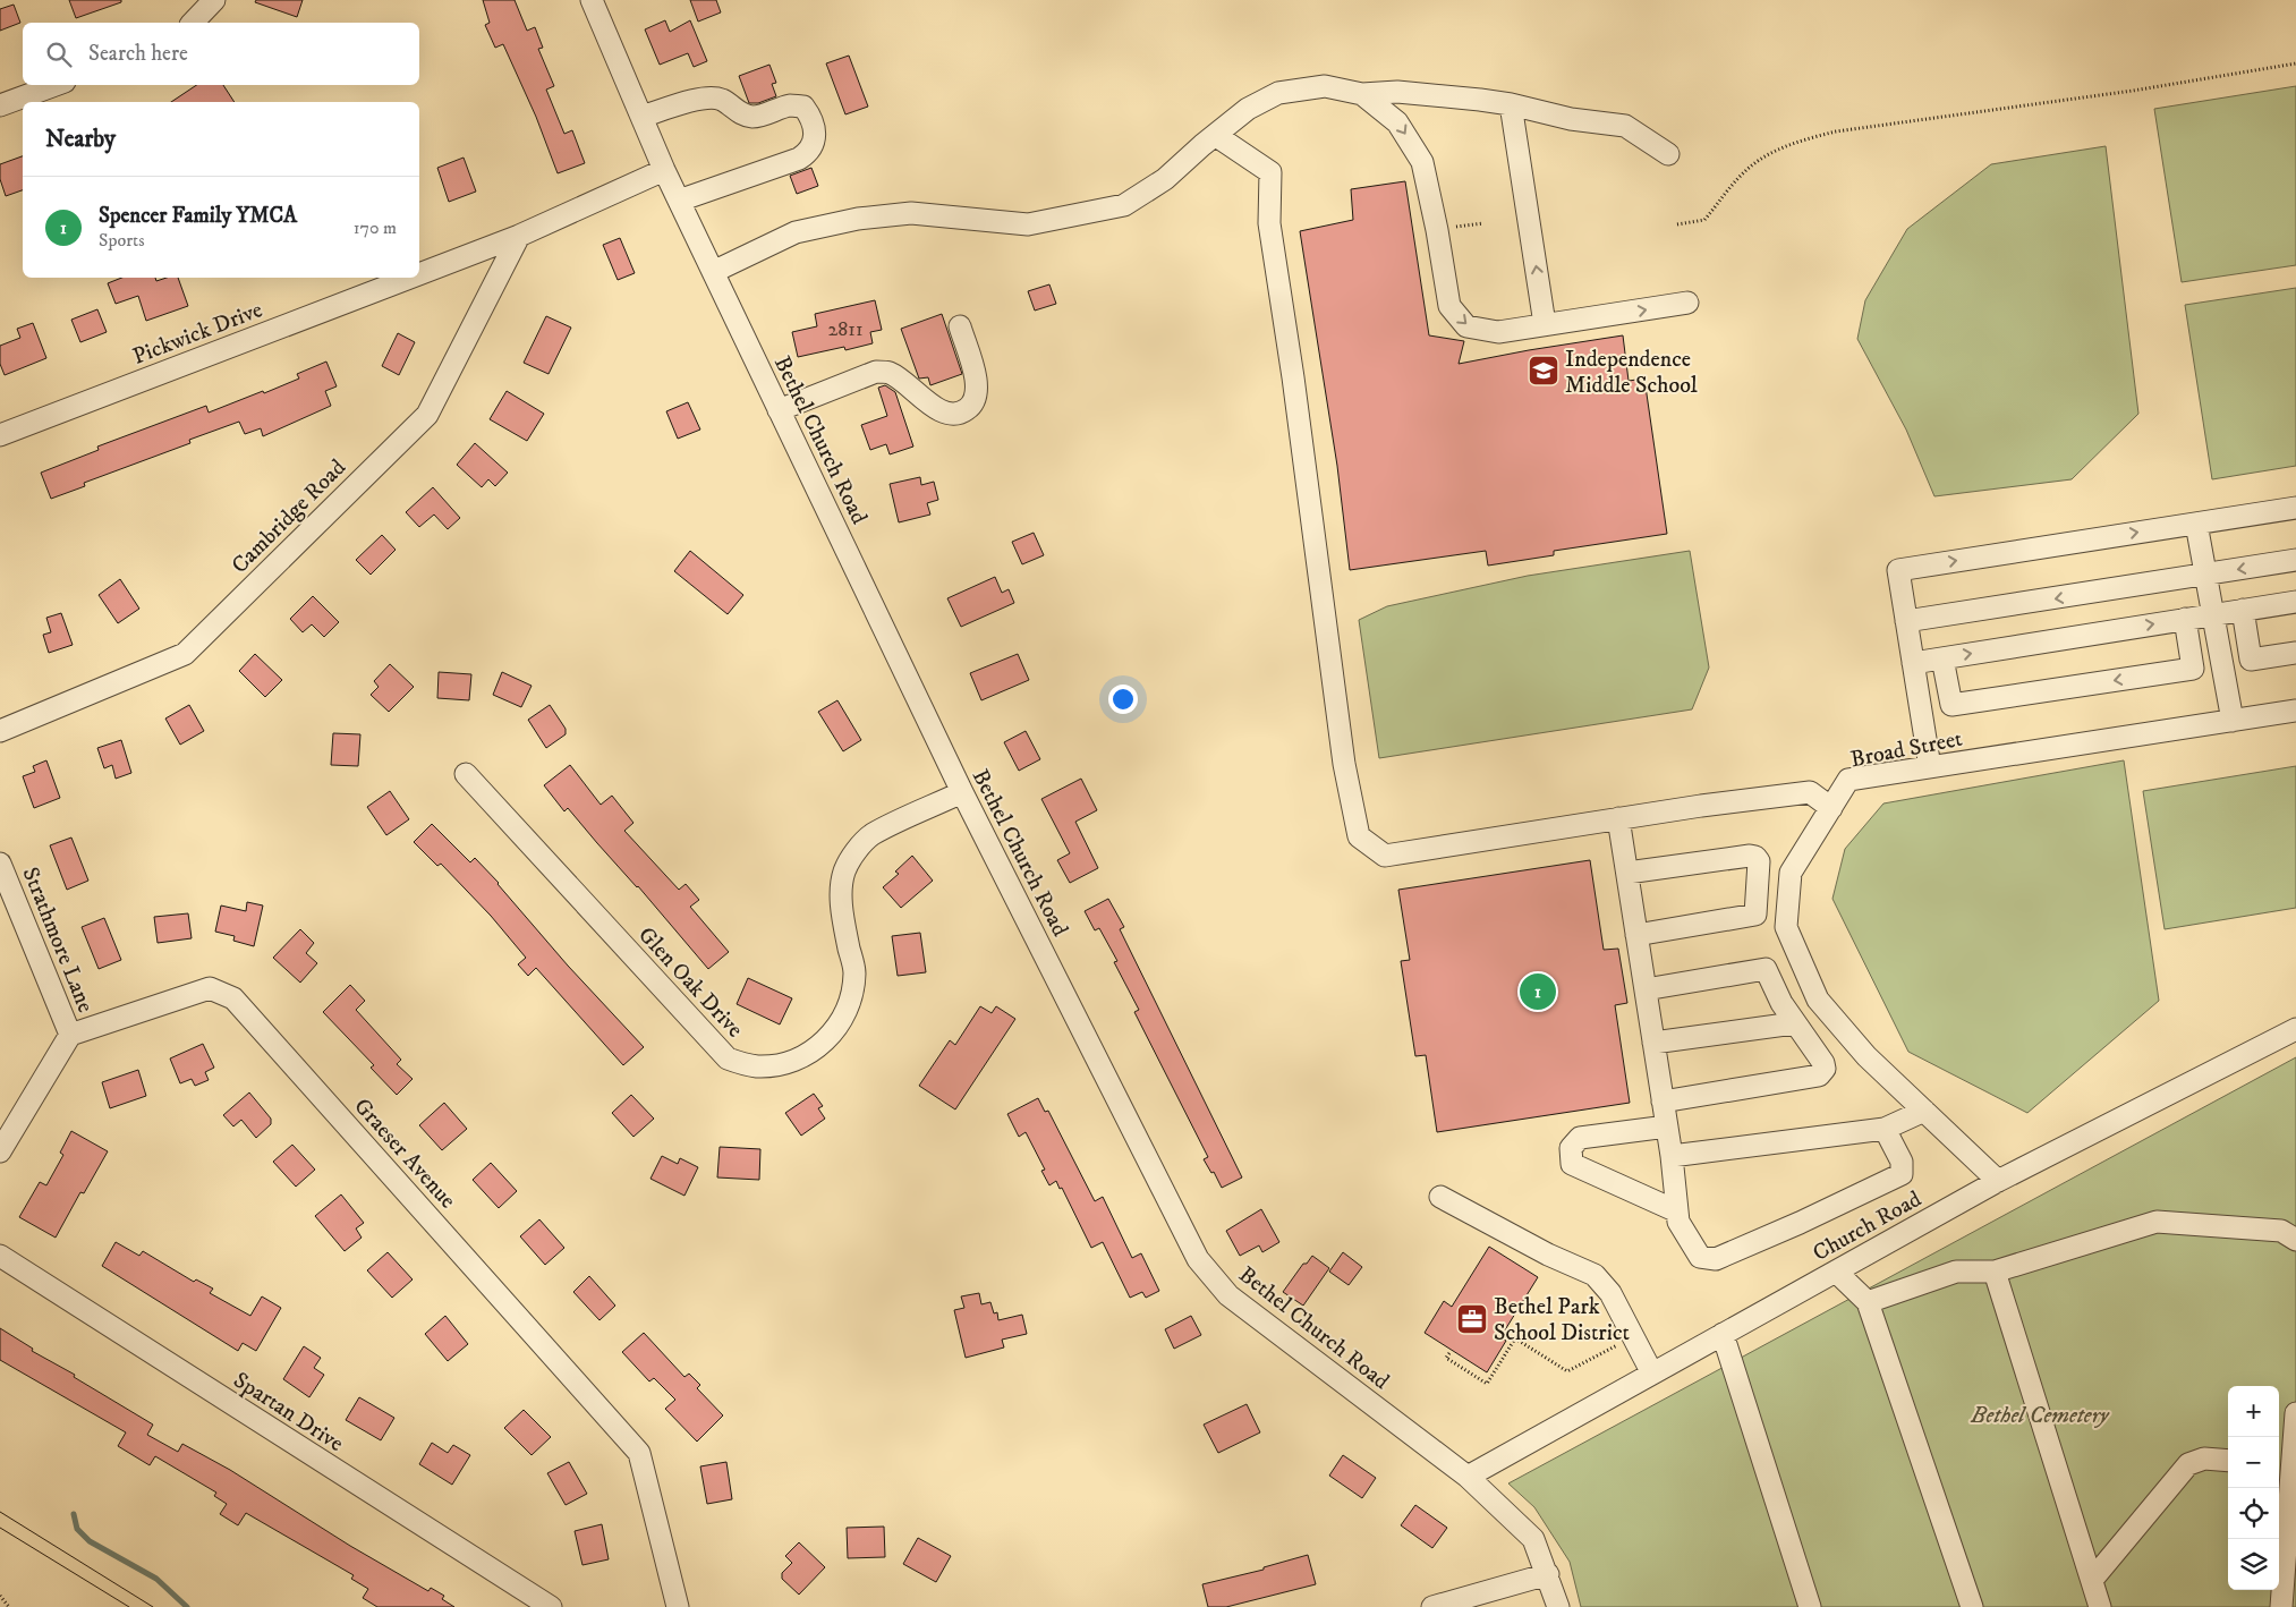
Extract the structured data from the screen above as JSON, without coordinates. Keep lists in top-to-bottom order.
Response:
{
  "streets": {
    "street": [
      "Pickwick Drive",
      "Bethel Church Road",
      "Cambridge Road",
      "Broad Street",
      "Strathmore Lane",
      "Glen Oak Drive",
      "Graeser Avenue",
      "Church Road",
      "Spartan Drive"
    ]
  },
  "crossings": [
    ["Pickwick Drive", "Bethel Church Road"],
    ["Pickwick Drive", "Cambridge Road"],
    ["Bethel Church Road", "Glen Oak Drive"],
    ["Bethel Church Road", "Church Road"],
    ["Broad Street", "Church Road"],
    ["Strathmore Lane", "Graeser Avenue"]
  ],
  "parks": ["Bethel Cemetery"],
  "places": {
    "school or university": ["Independence Middle School"],
    "office": ["Bethel Park School District"]
  },
  "house_numbers": ["2811"],
  "page": {
    "search": "Search here",
    "heading": "Nearby",
    "list": [
      {
        "mark": "1",
        "name": "Spencer Family YMCA",
        "note": "Sports",
        "value": "170 m"
      }
    ],
    "pins": "1",
    "map_buttons": ["+", "−"]
  }
}
